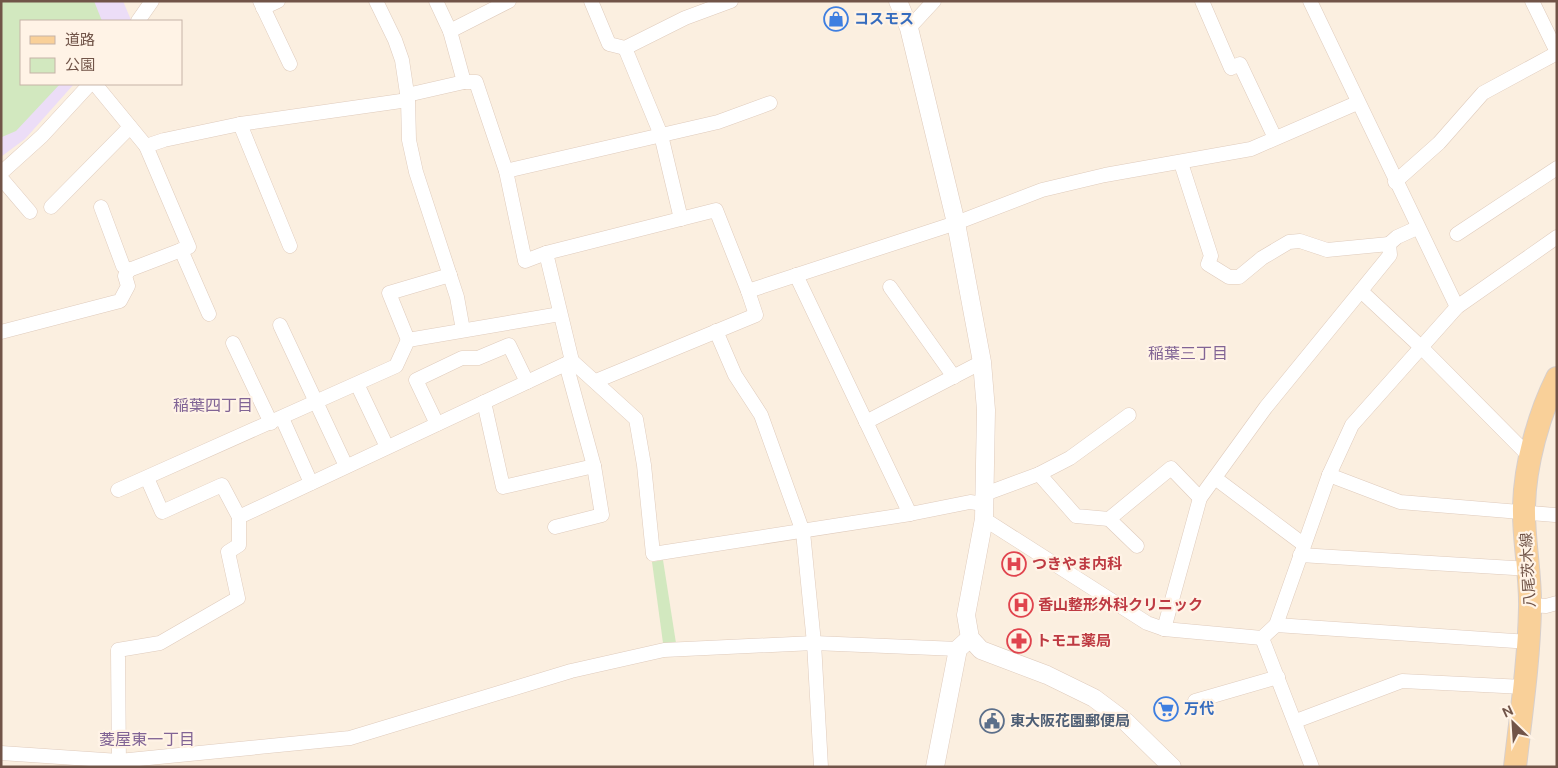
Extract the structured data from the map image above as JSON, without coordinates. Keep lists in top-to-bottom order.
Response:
{
  "streets": {
    "main road": ["八尾茨木線"]
  },
  "districts": ["稲葉三丁目", "稲葉四丁目", "菱屋東一丁目"],
  "places": {
    "shop": ["コスモス"],
    "hospital": ["つきやま内科", "香山整形外科クリニック"],
    "pharmacy": ["トモエ薬局"],
    "supermarket": ["万代"],
    "public building": ["東大阪花園郵便局"]
  },
  "legend": ["道路", "公園"],
  "north": "top left"
}
